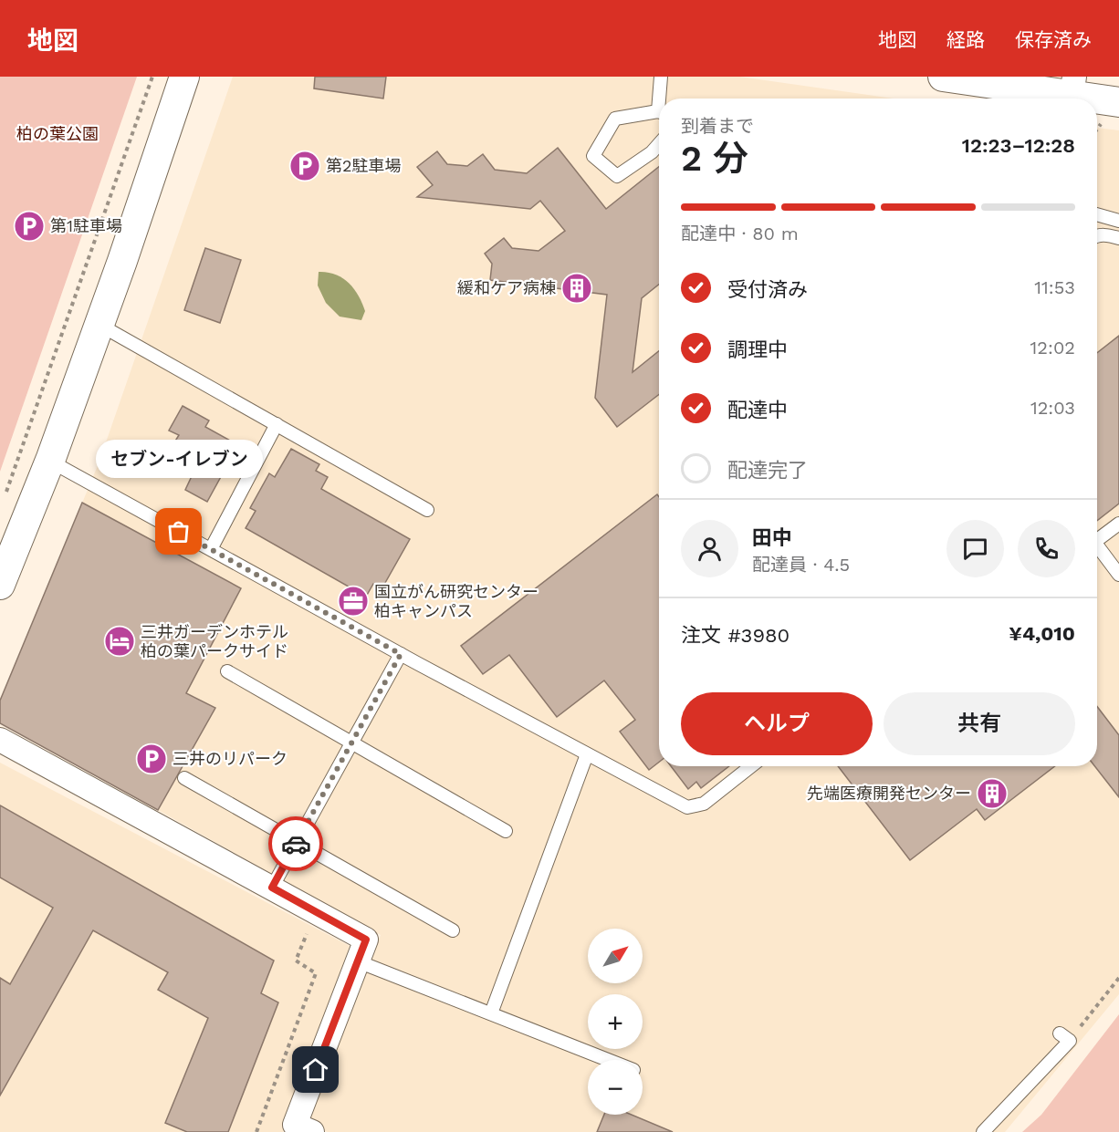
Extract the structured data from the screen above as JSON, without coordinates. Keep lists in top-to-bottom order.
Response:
{
  "parks": ["柏の葉公園"],
  "places": {
    "parking": ["第2駐車場", "第1駐車場", "三井のリパーク"],
    "building": ["緩和ケア病棟", "先端医療開発センター"],
    "other": ["セブン-イレブン"],
    "office": ["国立がん研究センター 柏キャンパス"],
    "hotel": ["三井ガーデンホテル 柏の葉パークサイド"]
  },
  "north": "top right",
  "page": {
    "header": "地図",
    "nav": ["地図", "経路", "保存済み"],
    "heading": ["2 分", "到着まで", "12:23–12:28"],
    "panel": [
      "田中",
      "配達員 · 4.5",
      "注文 #3980",
      "¥4,010"
    ],
    "bar": "配達中 · 80 m",
    "list": [
      ["受付済み", "11:53"],
      ["調理中", "12:02"],
      ["配達中", "12:03"],
      "配達完了"
    ],
    "bubble": "セブン-イレブン",
    "buttons": ["ヘルプ", "共有"],
    "map_buttons": ["+", "−"]
  }
}
